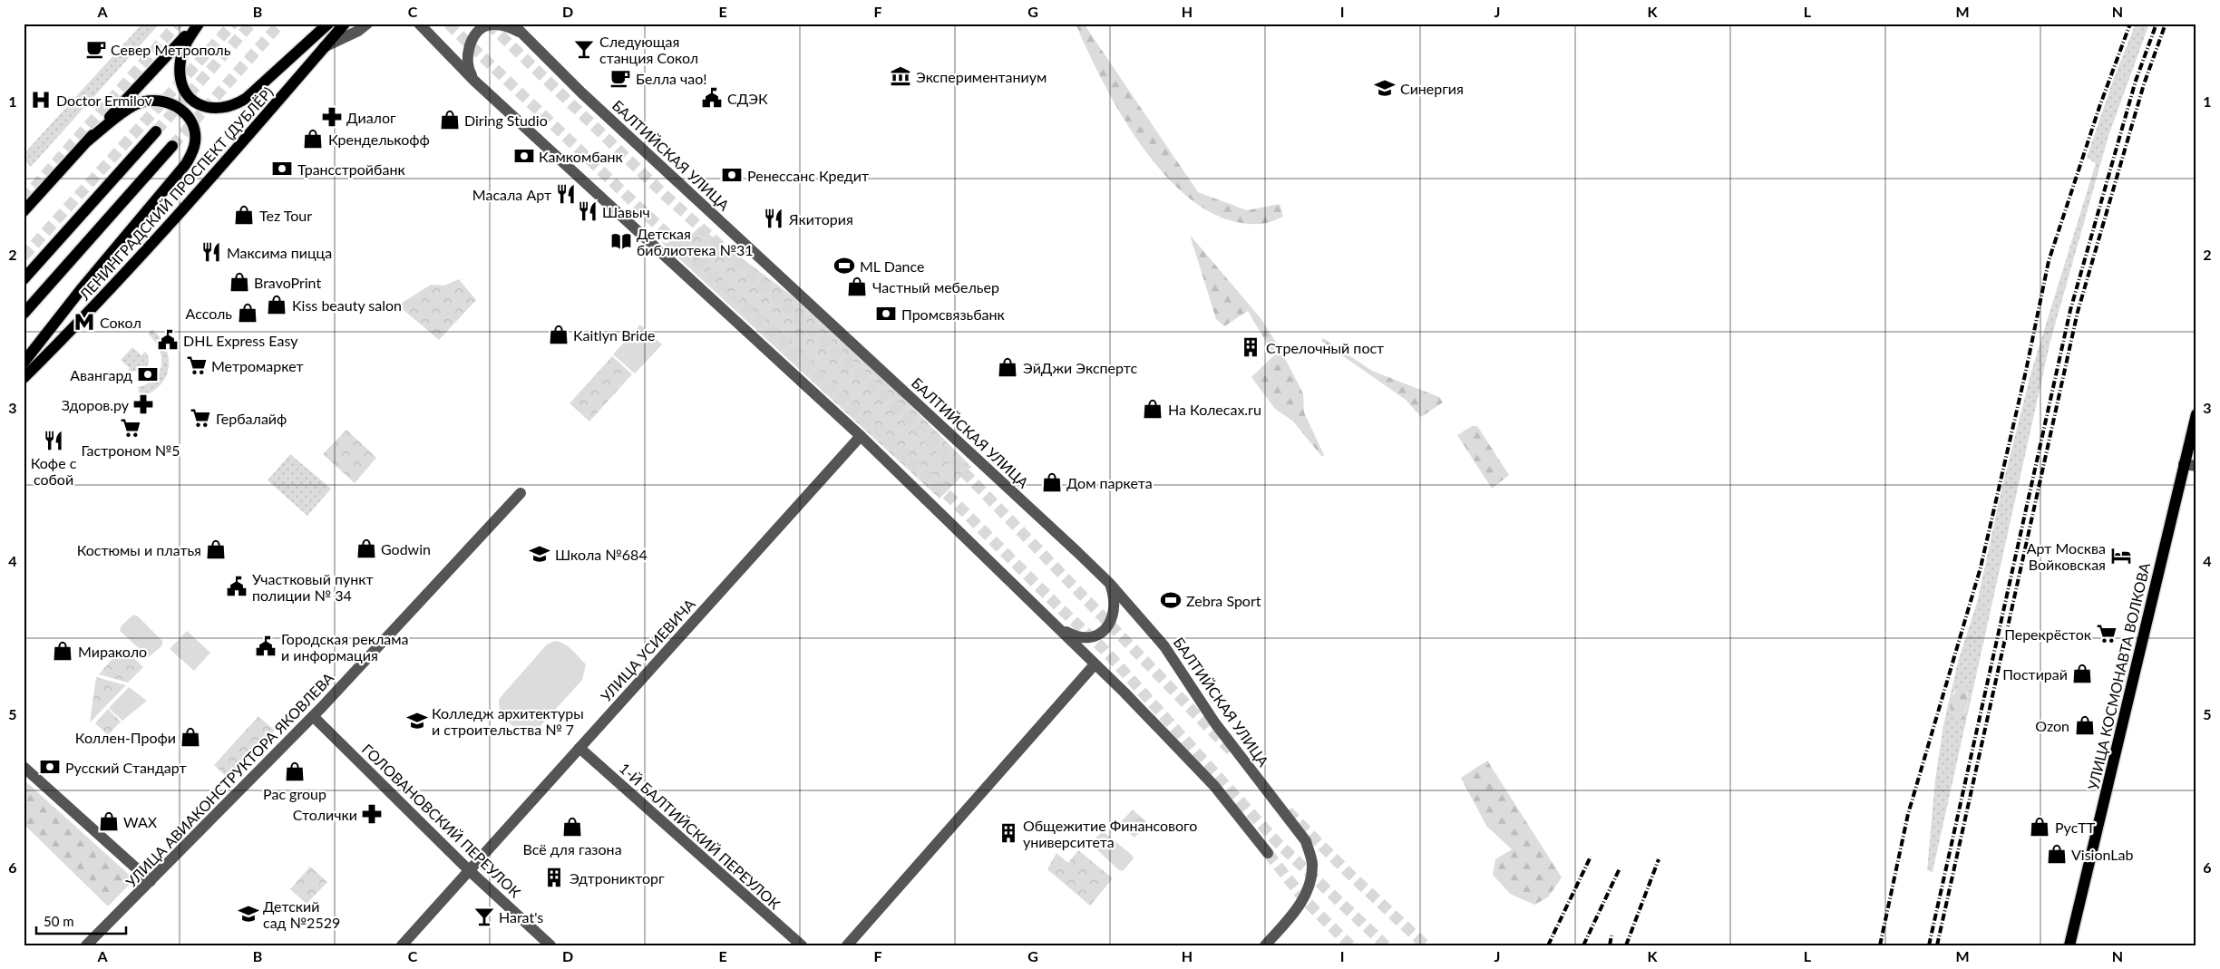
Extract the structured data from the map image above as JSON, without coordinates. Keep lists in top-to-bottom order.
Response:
{
  "streets": {
    "main road": ["ЛЕНИНГРАДСКИЙ ПРОСПЕКТ (ДУБЛЁР)", "УЛИЦА КОСМОНАВТА ВОЛКОВА"],
    "street": [
      "БАЛТИЙСКАЯ УЛИЦА",
      "УЛИЦА УСИЕВИЧА",
      "УЛИЦА АВИАКОНСТРУКТОРА ЯКОВЛЕВА",
      "ГОЛОВАНОВСКИЙ ПЕРЕУЛОК",
      "1-Й БАЛТИЙСКИЙ ПЕРЕУЛОК"
    ]
  },
  "crossings": [
    ["УЛИЦА УСИЕВИЧА", "ГОЛОВАНОВСКИЙ ПЕРЕУЛОК"],
    ["УЛИЦА УСИЕВИЧА", "1-Й БАЛТИЙСКИЙ ПЕРЕУЛОК"],
    ["УЛИЦА АВИАКОНСТРУКТОРА ЯКОВЛЕВА", "ГОЛОВАНОВСКИЙ ПЕРЕУЛОК"]
  ],
  "places": {
    "cafe": ["Север Метрополь", "Белла чао!"],
    "bar": ["Следующая станция Сокол", "Harat's"],
    "museum": ["Экспериментаниум"],
    "school or university": [
      "Синергия",
      "Школа №684",
      "Колледж архитектуры и строительства № 7",
      "Детский сад №2529"
    ],
    "public building": [
      "СДЭК",
      "DHL Express Easy",
      "Участковый пункт полиции № 34",
      "Городская реклама и информация"
    ],
    "hospital": ["Doctor Ermilov"],
    "pharmacy": ["Диалог", "Здоров.ру", "Столички"],
    "shop": [
      "Diring Studio",
      "Кренделькофф",
      "Tez Tour",
      "BravoPrint",
      "Частный мебельер",
      "Kiss beauty salon",
      "Ассоль",
      "Kaitlyn Bride",
      "ЭйДжи Экспертс",
      "На Колесах.ru",
      "Дом паркета",
      "Godwin",
      "Костюмы и платья",
      "Мираколо",
      "Постирай",
      "Ozon",
      "Коллен-Профи",
      "Pac group",
      "WAX",
      "Всё для газона",
      "РусТТ",
      "VisionLab"
    ],
    "bank": [
      "Камкомбанк",
      "Трансстройбанк",
      "Ренессанс Кредит",
      "Промсвязьбанк",
      "Авангард",
      "Русский Стандарт"
    ],
    "restaurant": [
      "Масала Арт",
      "Шавыч",
      "Якитория",
      "Максима пицца",
      "Кофе с собой"
    ],
    "library": ["Детская библиотека №31"],
    "sports": ["ML Dance", "Zebra Sport"],
    "metro station": ["Сокол"],
    "building": ["Стрелочный пост", "Общежитие Финансового университета", "Эдтроникторг"],
    "supermarket": [
      "Метромаркет",
      "Гербалайф",
      "Гастроном №5",
      "Перекрёсток"
    ],
    "hotel": ["Арт Москва Войковская"]
  },
  "scale_bar": "50 m",
  "grid": {
    "columns": [
      "A",
      "B",
      "C",
      "D",
      "E",
      "F",
      "G",
      "H",
      "I",
      "J",
      "K",
      "L",
      "M",
      "N"
    ],
    "rows": [
      "1",
      "2",
      "3",
      "4",
      "5",
      "6"
    ]
  }
}
